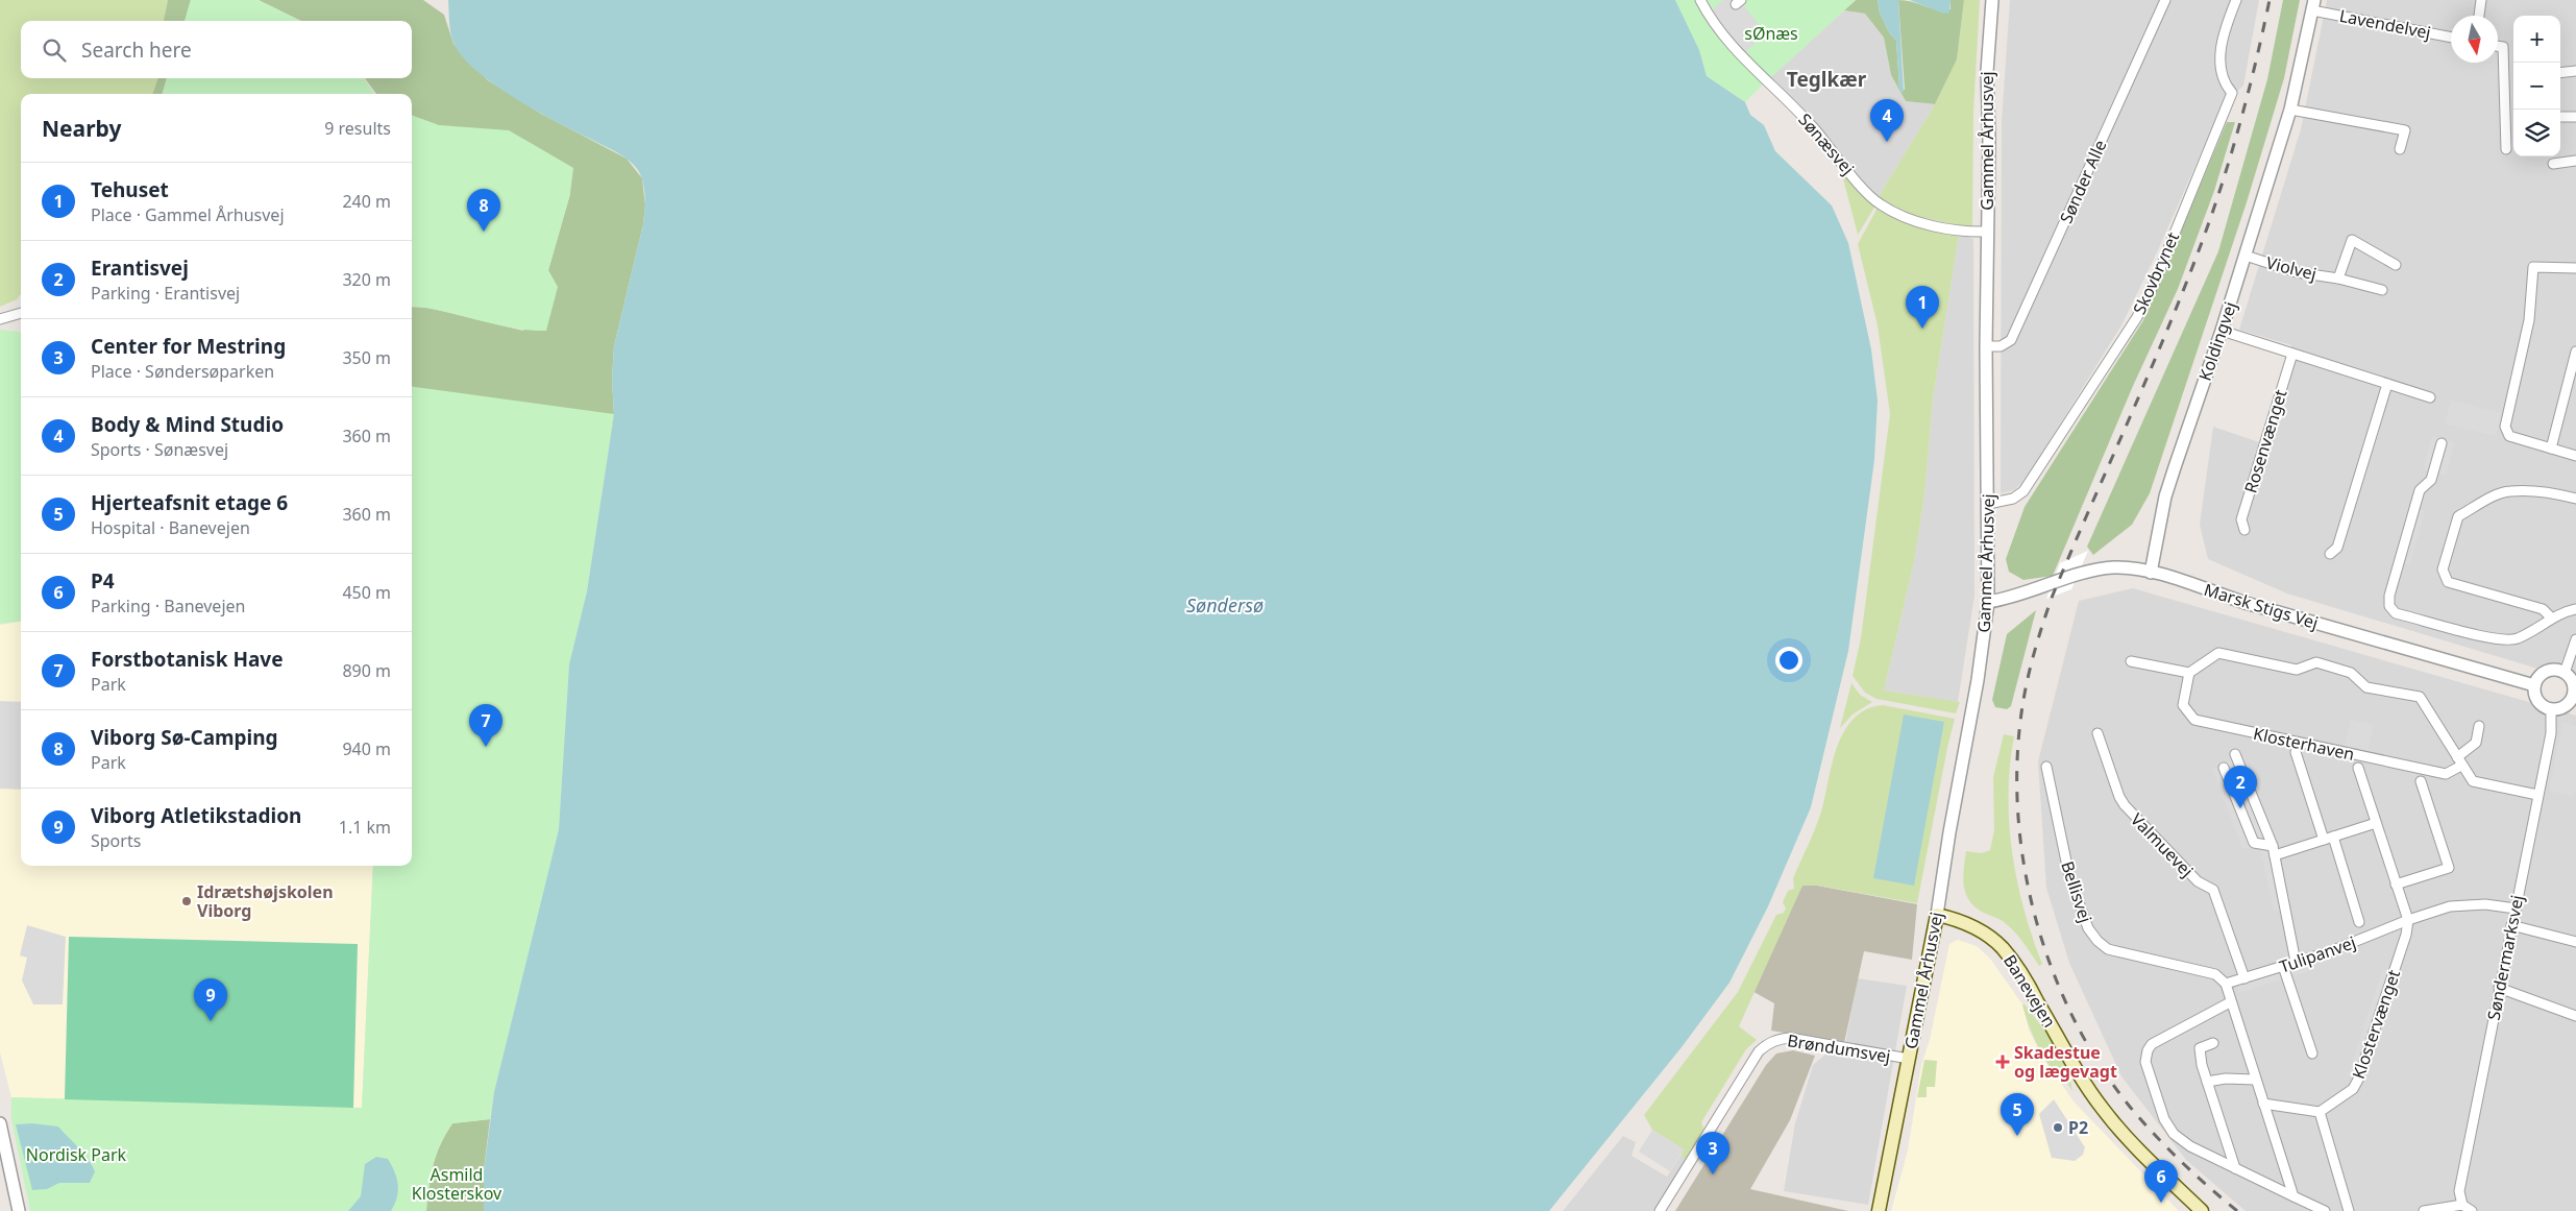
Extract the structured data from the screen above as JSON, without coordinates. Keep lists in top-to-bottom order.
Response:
{
  "streets": {
    "main road": ["Gammel Århusvej", "Banevejen"],
    "street": [
      "Lavendelvej",
      "Sønæsvej",
      "Sønder Alle",
      "Violvej",
      "Skovbrynet",
      "Koldingvej",
      "Rosenvænget",
      "Marsk Stigs Vej",
      "Klosterhaven",
      "Valmuevej",
      "Bellisvej",
      "Tulipanvej",
      "Søndermarksvej",
      "Klostervænget",
      "Brøndumsvej"
    ]
  },
  "crossings": [
    ["Lavendelvej", "Koldingvej"],
    ["Gammel Århusvej", "Sønæsvej"],
    ["Gammel Århusvej", "Sønder Alle"],
    ["Gammel Århusvej", "Skovbrynet"],
    ["Gammel Århusvej", "Marsk Stigs Vej"],
    ["Gammel Århusvej", "Banevejen"],
    ["Gammel Århusvej", "Brøndumsvej"],
    ["Violvej", "Koldingvej"],
    ["Koldingvej", "Marsk Stigs Vej"],
    ["Marsk Stigs Vej", "Søndermarksvej"],
    ["Valmuevej", "Tulipanvej"],
    ["Bellisvej", "Tulipanvej"],
    ["Tulipanvej", "Søndermarksvej"],
    ["Tulipanvej", "Klostervænget"]
  ],
  "districts": ["Teglkær"],
  "water": ["Søndersø"],
  "parks": ["sØnæs", "Nordisk Park", "Asmild Klosterskov"],
  "places": {
    "other": ["Idrætshøjskolen Viborg", "P2"],
    "health": ["Skadestue og lægevagt"]
  },
  "north": "bottom",
  "page": {
    "map_buttons": ["+", "−"],
    "search": "Search here",
    "heading": ["Nearby", "9 results"],
    "pins": [
      "4",
      "8",
      "1",
      "7",
      "2",
      "9",
      "5",
      "3",
      "6"
    ],
    "list": [
      {
        "mark": "1",
        "name": "Tehuset",
        "note": "Place · Gammel Århusvej",
        "value": "240 m"
      },
      {
        "mark": "2",
        "name": "Erantisvej",
        "note": "Parking · Erantisvej",
        "value": "320 m"
      },
      {
        "mark": "3",
        "name": "Center for Mestring",
        "note": "Place · Søndersøparken",
        "value": "350 m"
      },
      {
        "mark": "4",
        "name": "Body & Mind Studio",
        "note": "Sports · Sønæsvej",
        "value": "360 m"
      },
      {
        "mark": "5",
        "name": "Hjerteafsnit etage 6",
        "note": "Hospital · Banevejen",
        "value": "360 m"
      },
      {
        "mark": "6",
        "name": "P4",
        "note": "Parking · Banevejen",
        "value": "450 m"
      },
      {
        "mark": "7",
        "name": "Forstbotanisk Have",
        "note": "Park",
        "value": "890 m"
      },
      {
        "mark": "8",
        "name": "Viborg Sø-Camping",
        "note": "Park",
        "value": "940 m"
      },
      {
        "mark": "9",
        "name": "Viborg Atletikstadion",
        "note": "Sports",
        "value": "1.1 km"
      }
    ]
  }
}
